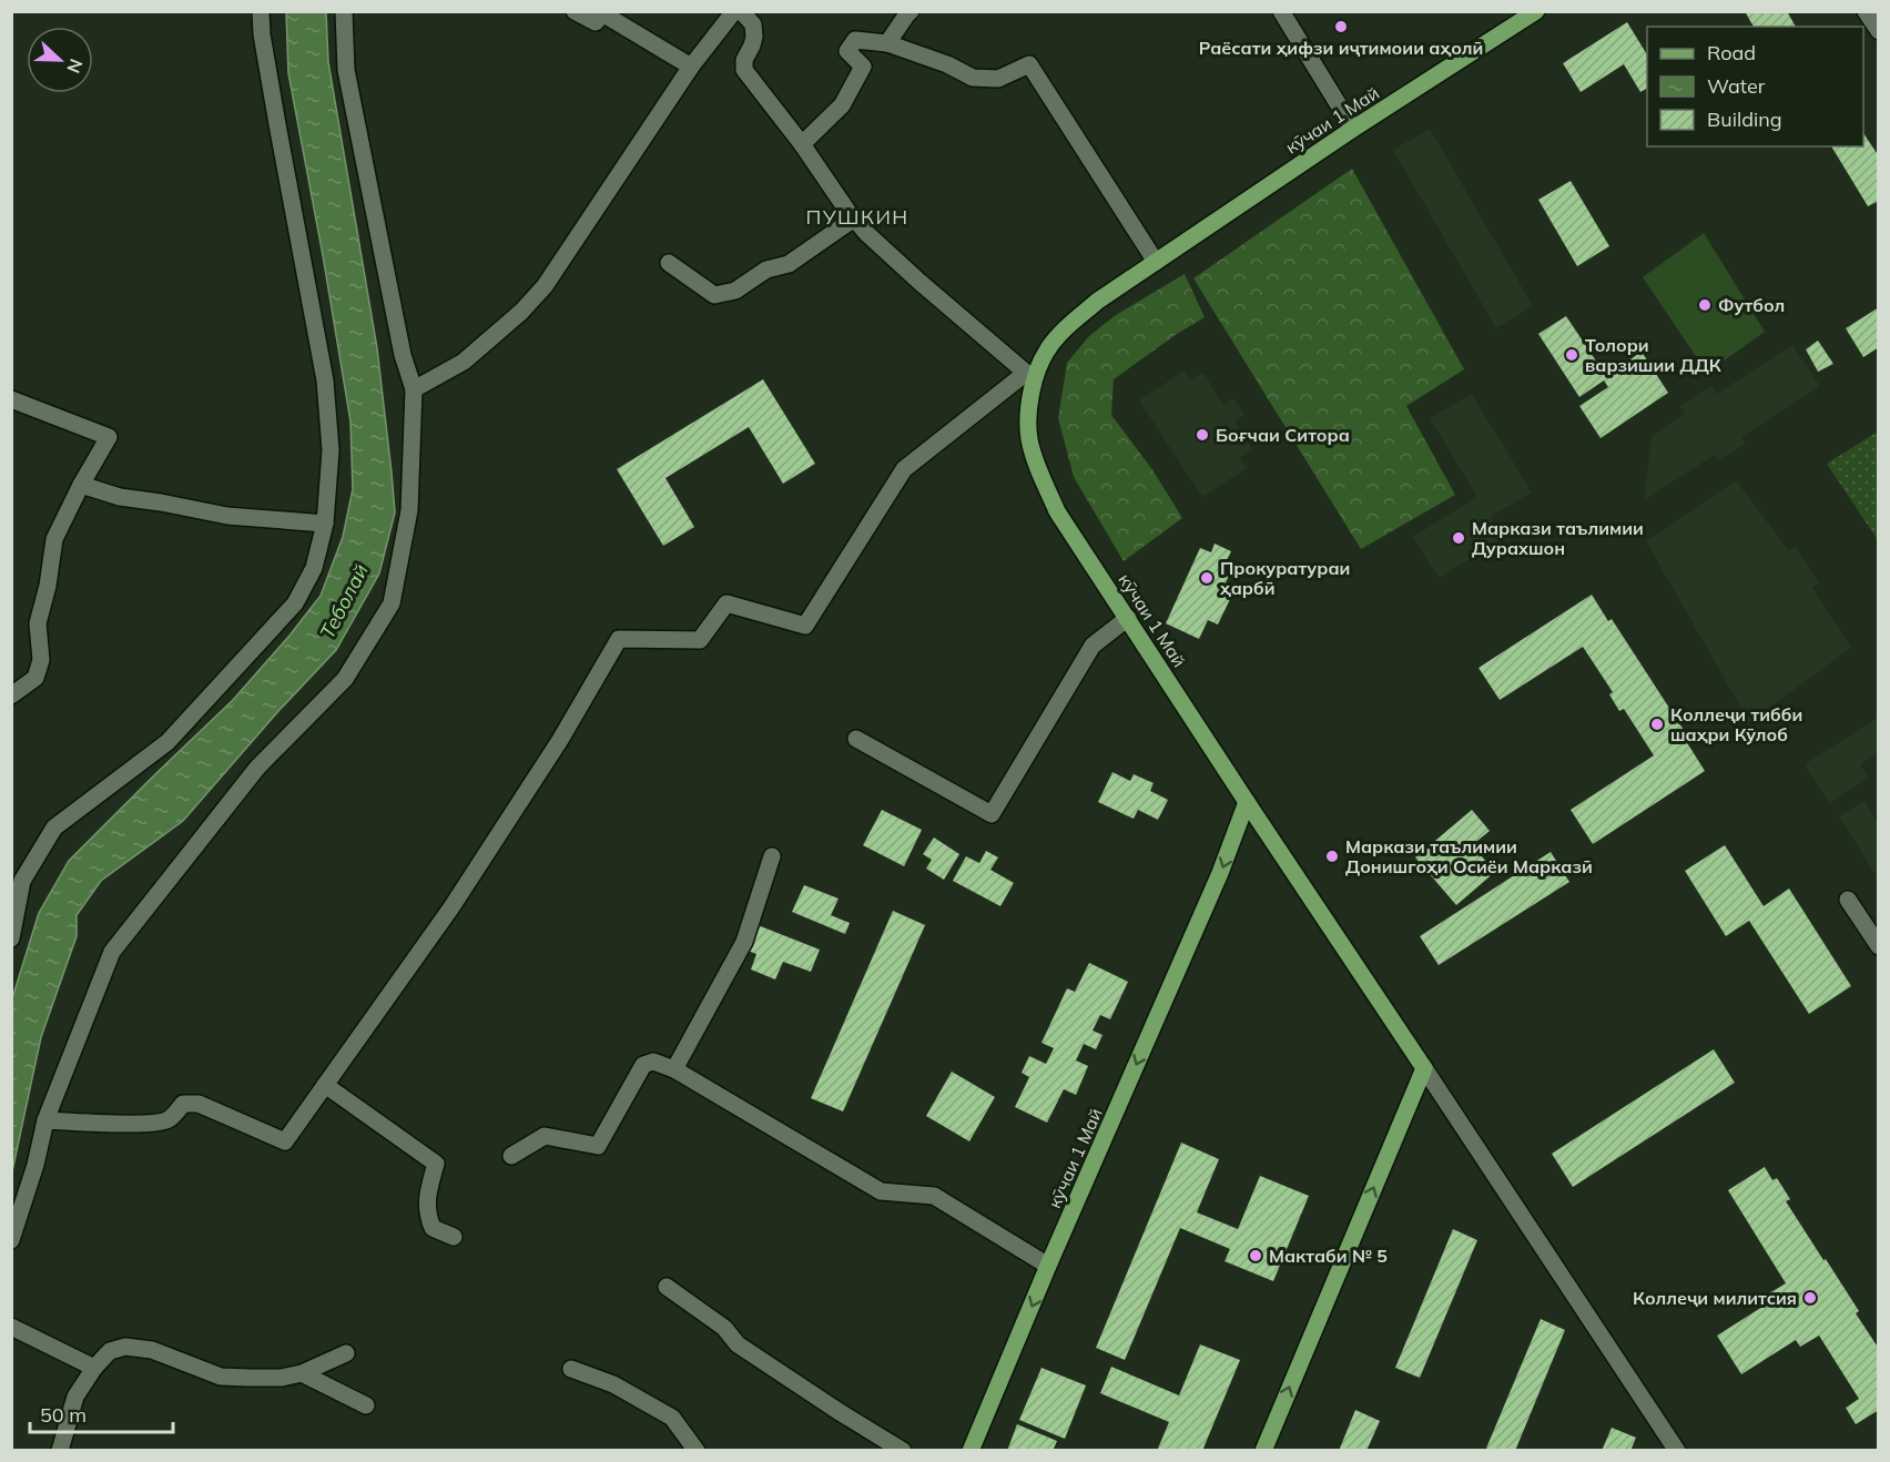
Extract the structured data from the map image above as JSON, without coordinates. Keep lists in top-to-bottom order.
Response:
{
  "streets": {
    "main road": ["кӯчаи 1 Май"]
  },
  "one_way": ["кӯчаи 1 Май"],
  "districts": ["ПУШКИН"],
  "water": ["Теболай"],
  "places": [
    "Раёсати ҳифзи иҷтимоии аҳолӣ",
    "Футбол",
    "Толори варзишии ДДК",
    "Боғчаи Ситора",
    "Маркази таълимии Дурахшон",
    "Прокуратураи ҳарбӣ",
    "Коллеҷи тибби шаҳри Кӯлоб",
    "Маркази таълимии Донишгоҳи Осиёи Марказӣ",
    "Мактаби № 5",
    "Коллеҷи милитсия"
  ],
  "legend": ["Road", "Water", "Building"],
  "scale_bar": "50 m",
  "north": "right"
}
